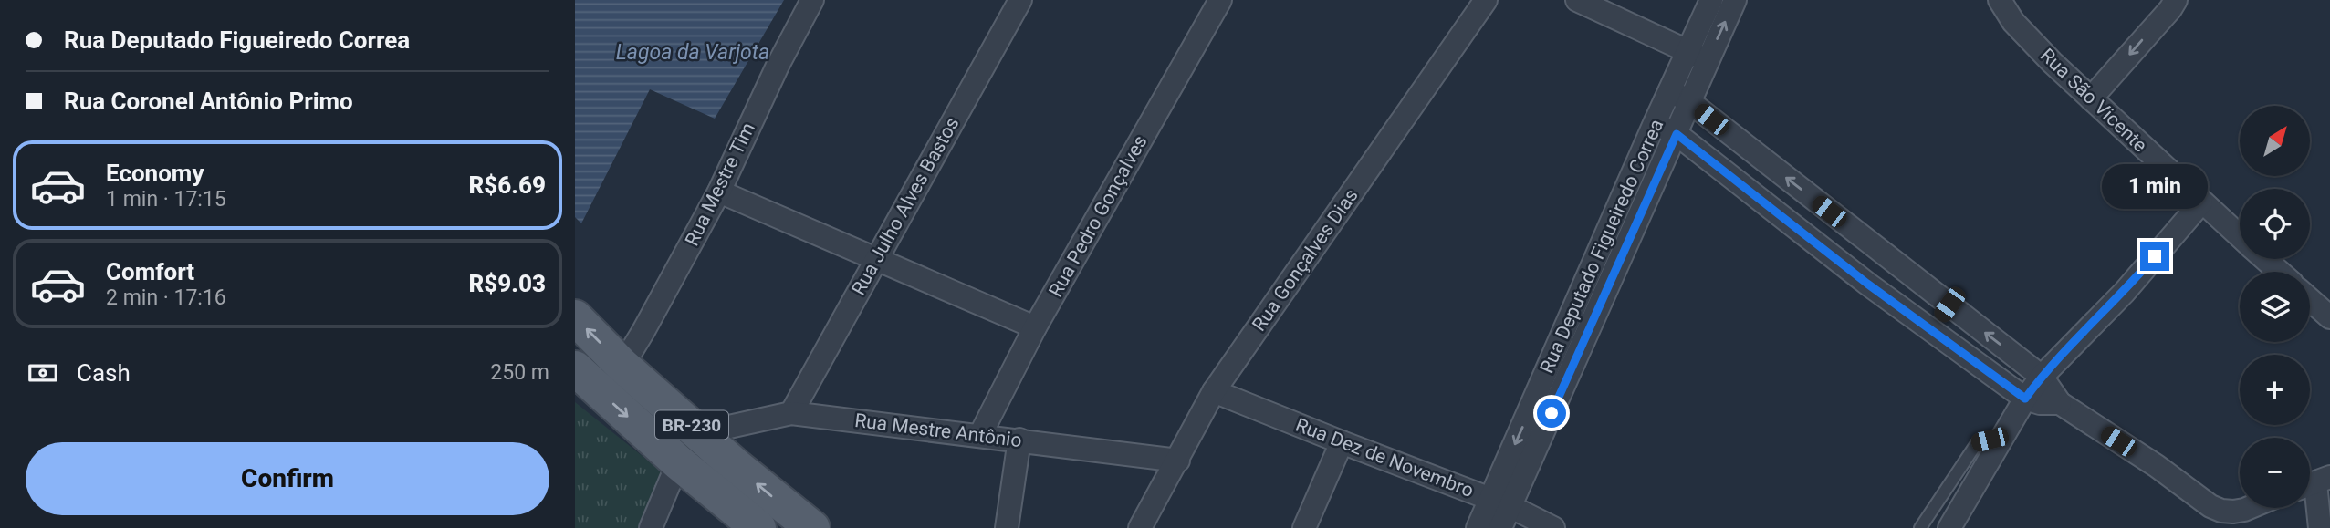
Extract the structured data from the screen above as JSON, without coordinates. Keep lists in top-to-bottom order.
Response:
{
  "streets": {
    "main road": ["BR-230"],
    "street": [
      "Rua São Vicente",
      "Rua Mestre Tim",
      "Rua Julho Alves Bastos",
      "Rua Pedro Gonçalves",
      "Rua Deputado Figueiredo Correa",
      "Rua Gonçalves Dias",
      "Rua Mestre Antônio",
      "Rua Dez de Novembro"
    ]
  },
  "crossings": [
    ["Rua Mestre Tim", "BR-230"],
    ["Rua Julho Alves Bastos", "Rua Mestre Antônio"],
    ["Rua Pedro Gonçalves", "Rua Mestre Antônio"],
    ["Rua Deputado Figueiredo Correa", "Rua Dez de Novembro"],
    ["Rua Gonçalves Dias", "Rua Mestre Antônio"],
    ["Rua Gonçalves Dias", "Rua Dez de Novembro"],
    ["BR-230", "Rua Mestre Antônio"]
  ],
  "water": ["Lagoa da Varjota"],
  "north": "top right",
  "page": {
    "banner": ["Rua Deputado Figueiredo Correa", "Rua Coronel Antônio Primo"],
    "map_buttons": ["+", "−"],
    "list": [
      {
        "name": "Economy",
        "note": "1 min · 17:15",
        "value": "R$6.69"
      },
      {
        "name": "Comfort",
        "note": "2 min · 17:16",
        "value": "R$9.03"
      }
    ],
    "bubble": "1 min",
    "pay": ["Cash", "250 m"],
    "buttons": "Confirm"
  }
}
